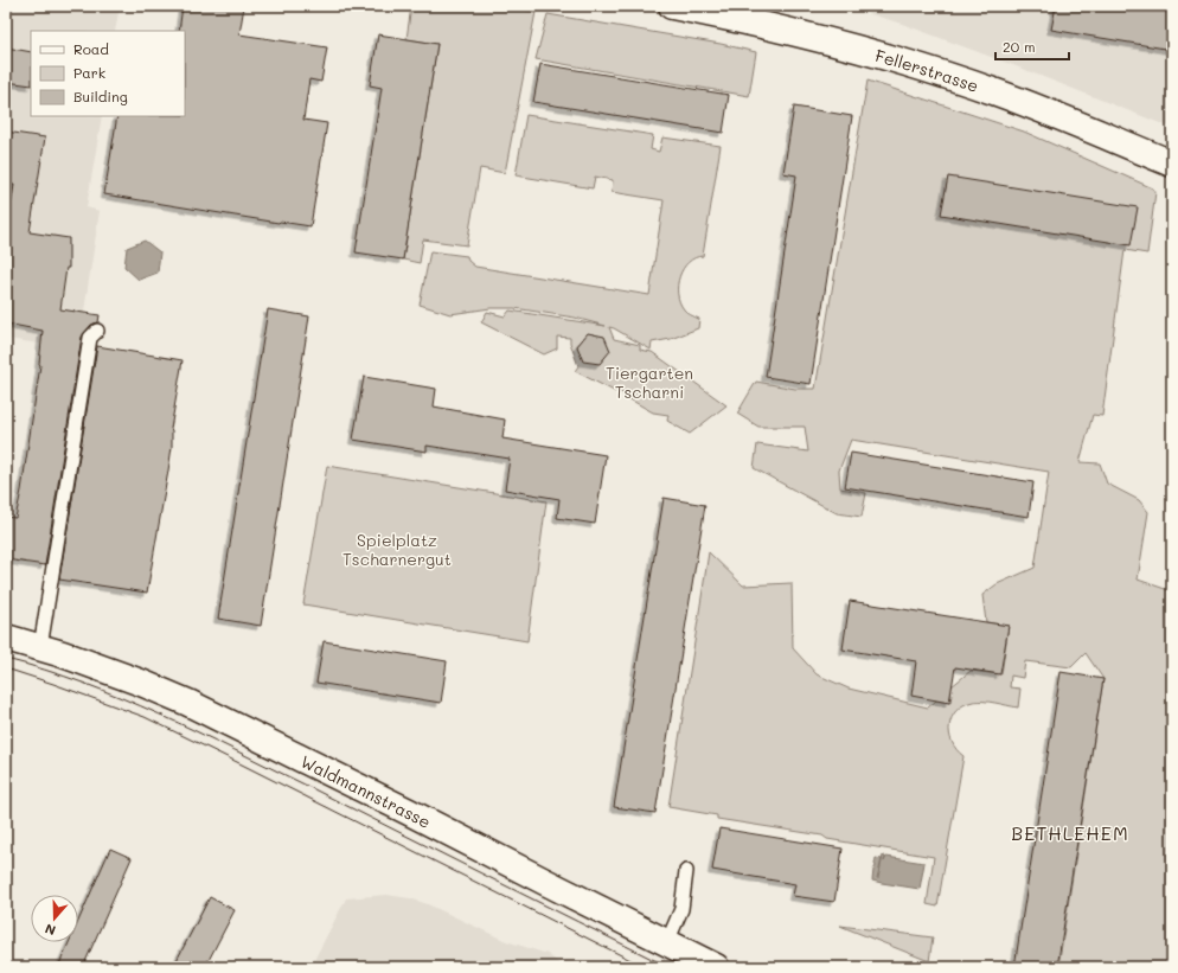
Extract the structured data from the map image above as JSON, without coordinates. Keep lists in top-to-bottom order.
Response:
{
  "streets": {
    "street": ["Fellerstrasse", "Waldmannstrasse"]
  },
  "districts": ["BETHLEHEM"],
  "parks": ["Tiergarten Tscharni", "Spielplatz Tscharnergut"],
  "legend": ["Road", "Park", "Building"],
  "scale_bar": "20 m",
  "north": "bottom"
}
